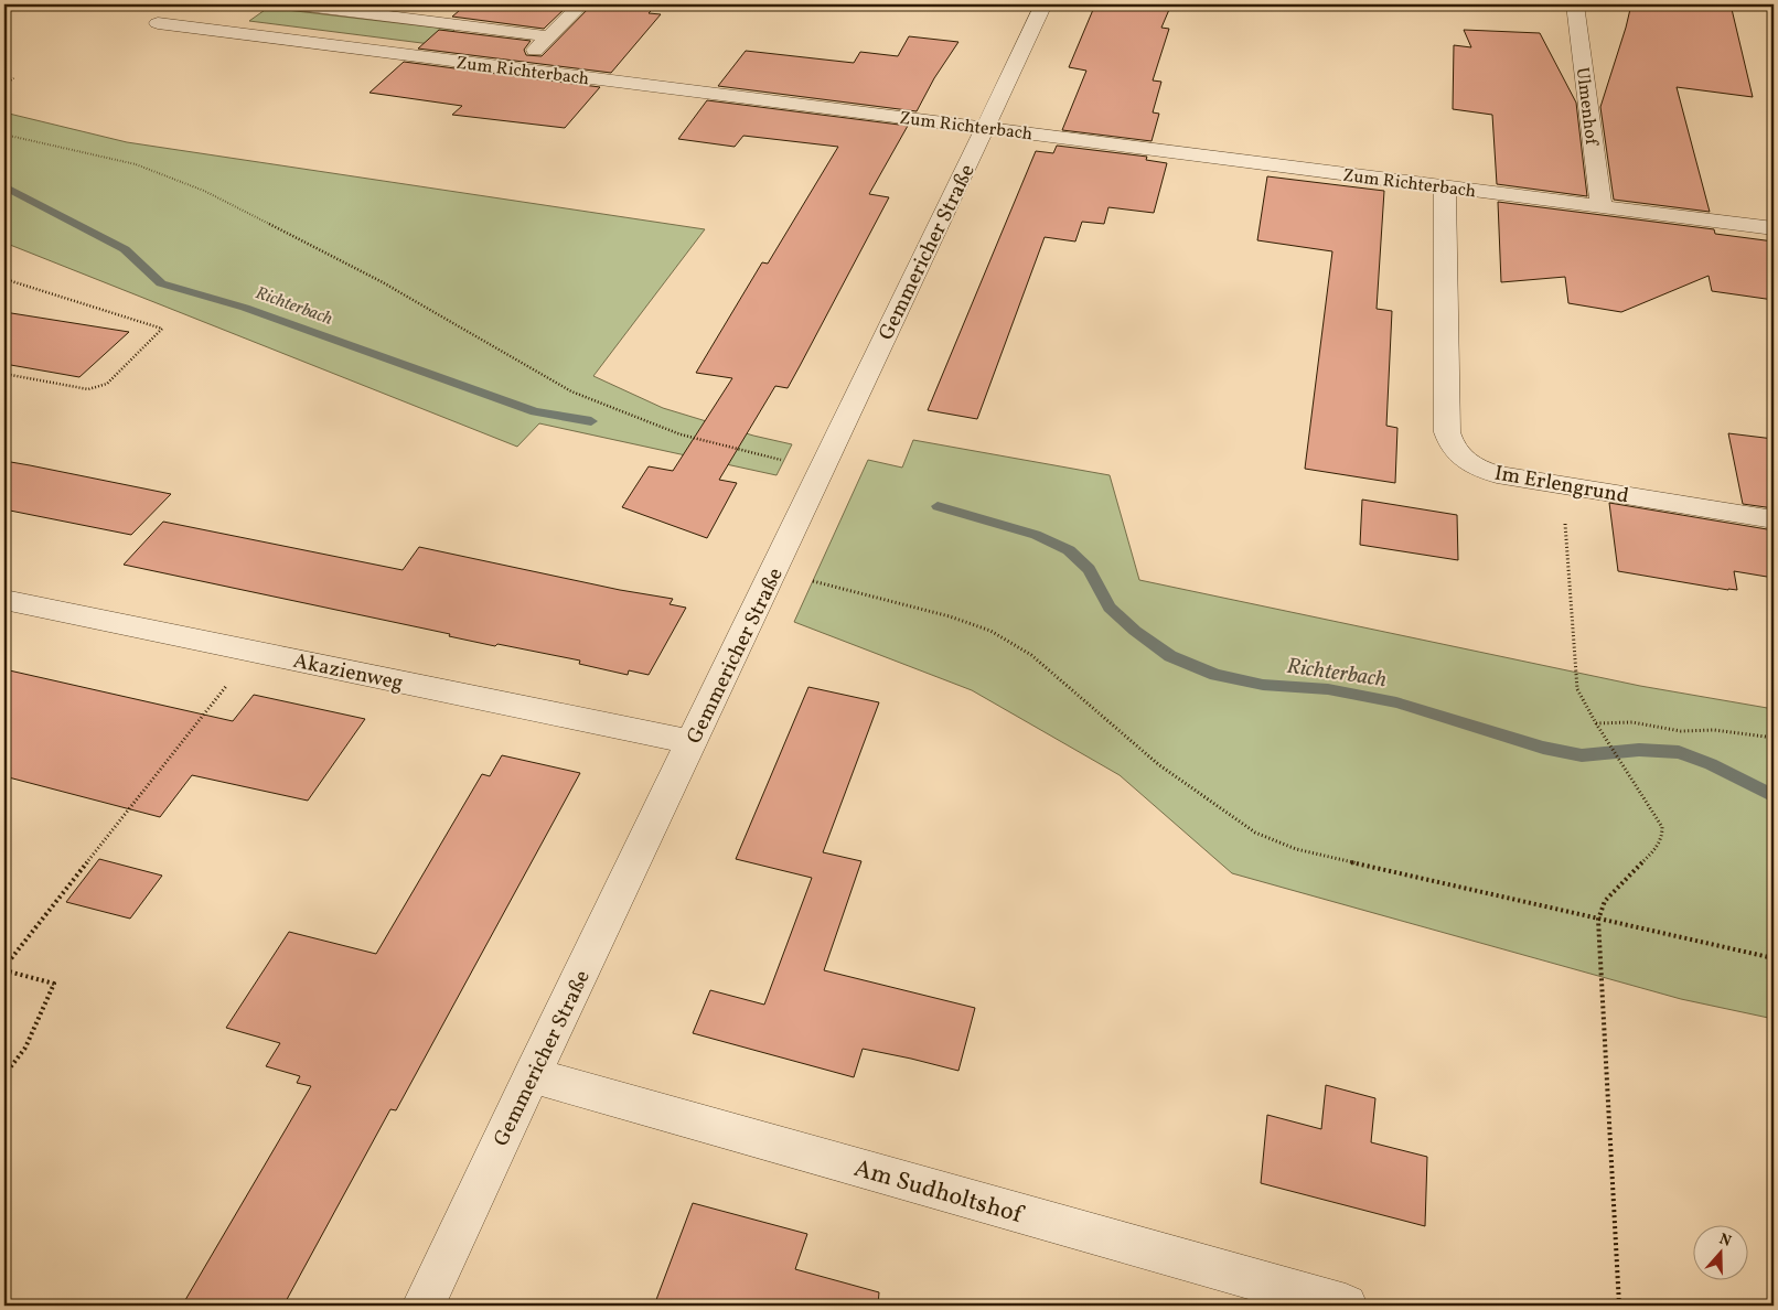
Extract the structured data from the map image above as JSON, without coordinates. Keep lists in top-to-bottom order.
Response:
{
  "streets": {
    "street": [
      "Zum Richterbach",
      "Ulmenhof",
      "Gemmericher Straße",
      "Im Erlengrund",
      "Akazienweg",
      "Am Sudholtshof"
    ]
  },
  "crossings": [
    ["Zum Richterbach", "Ulmenhof"],
    ["Zum Richterbach", "Gemmericher Straße"],
    ["Zum Richterbach", "Im Erlengrund"],
    ["Gemmericher Straße", "Akazienweg"],
    ["Gemmericher Straße", "Am Sudholtshof"]
  ],
  "water": ["Richterbach"],
  "north": "top"
}
